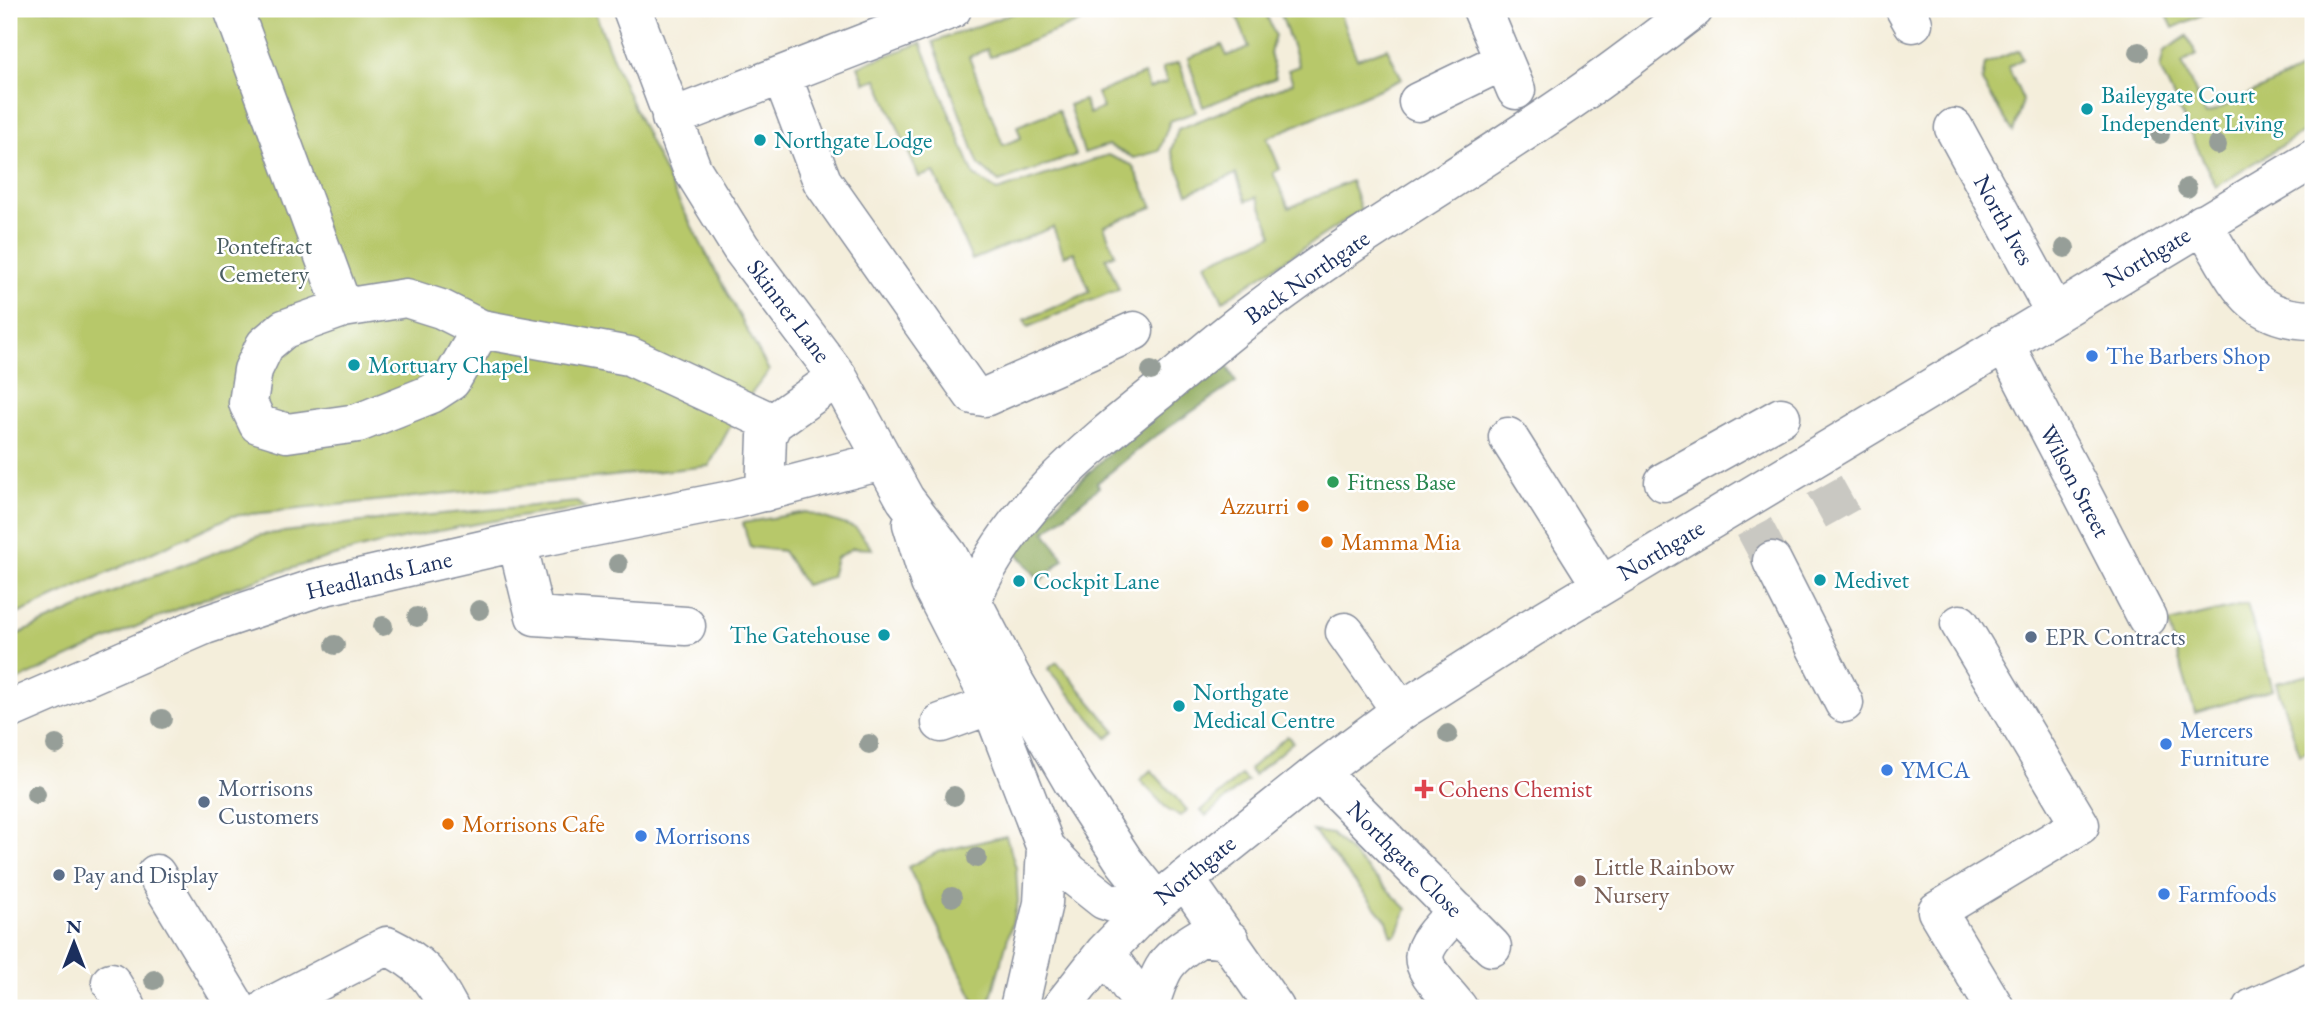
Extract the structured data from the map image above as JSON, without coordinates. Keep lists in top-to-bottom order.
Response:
{
  "streets": {
    "street": [
      "North Ives",
      "Northgate",
      "Back Northgate",
      "Skinner Lane",
      "Wilson Street",
      "Headlands Lane",
      "Northgate Close"
    ]
  },
  "crossings": [
    ["North Ives", "Northgate"],
    ["Northgate", "Wilson Street"],
    ["Northgate", "Northgate Close"],
    ["Back Northgate", "Skinner Lane"],
    ["Skinner Lane", "Headlands Lane"]
  ],
  "parks": ["Pontefract Cemetery"],
  "places": {
    "other": [
      "Baileygate Court Independent Living",
      "Northgate Lodge",
      "The Barbers Shop",
      "Mortuary Chapel",
      "Fitness Base",
      "Azzurri",
      "Mamma Mia",
      "Medivet",
      "Cockpit Lane",
      "The Gatehouse",
      "EPR Contracts",
      "Northgate Medical Centre",
      "Mercers Furniture",
      "YMCA",
      "Morrisons Customers",
      "Morrisons Cafe",
      "Morrisons",
      "Pay and Display",
      "Little Rainbow Nursery",
      "Farmfoods"
    ],
    "health": ["Cohens Chemist"]
  },
  "north": "top"
}
